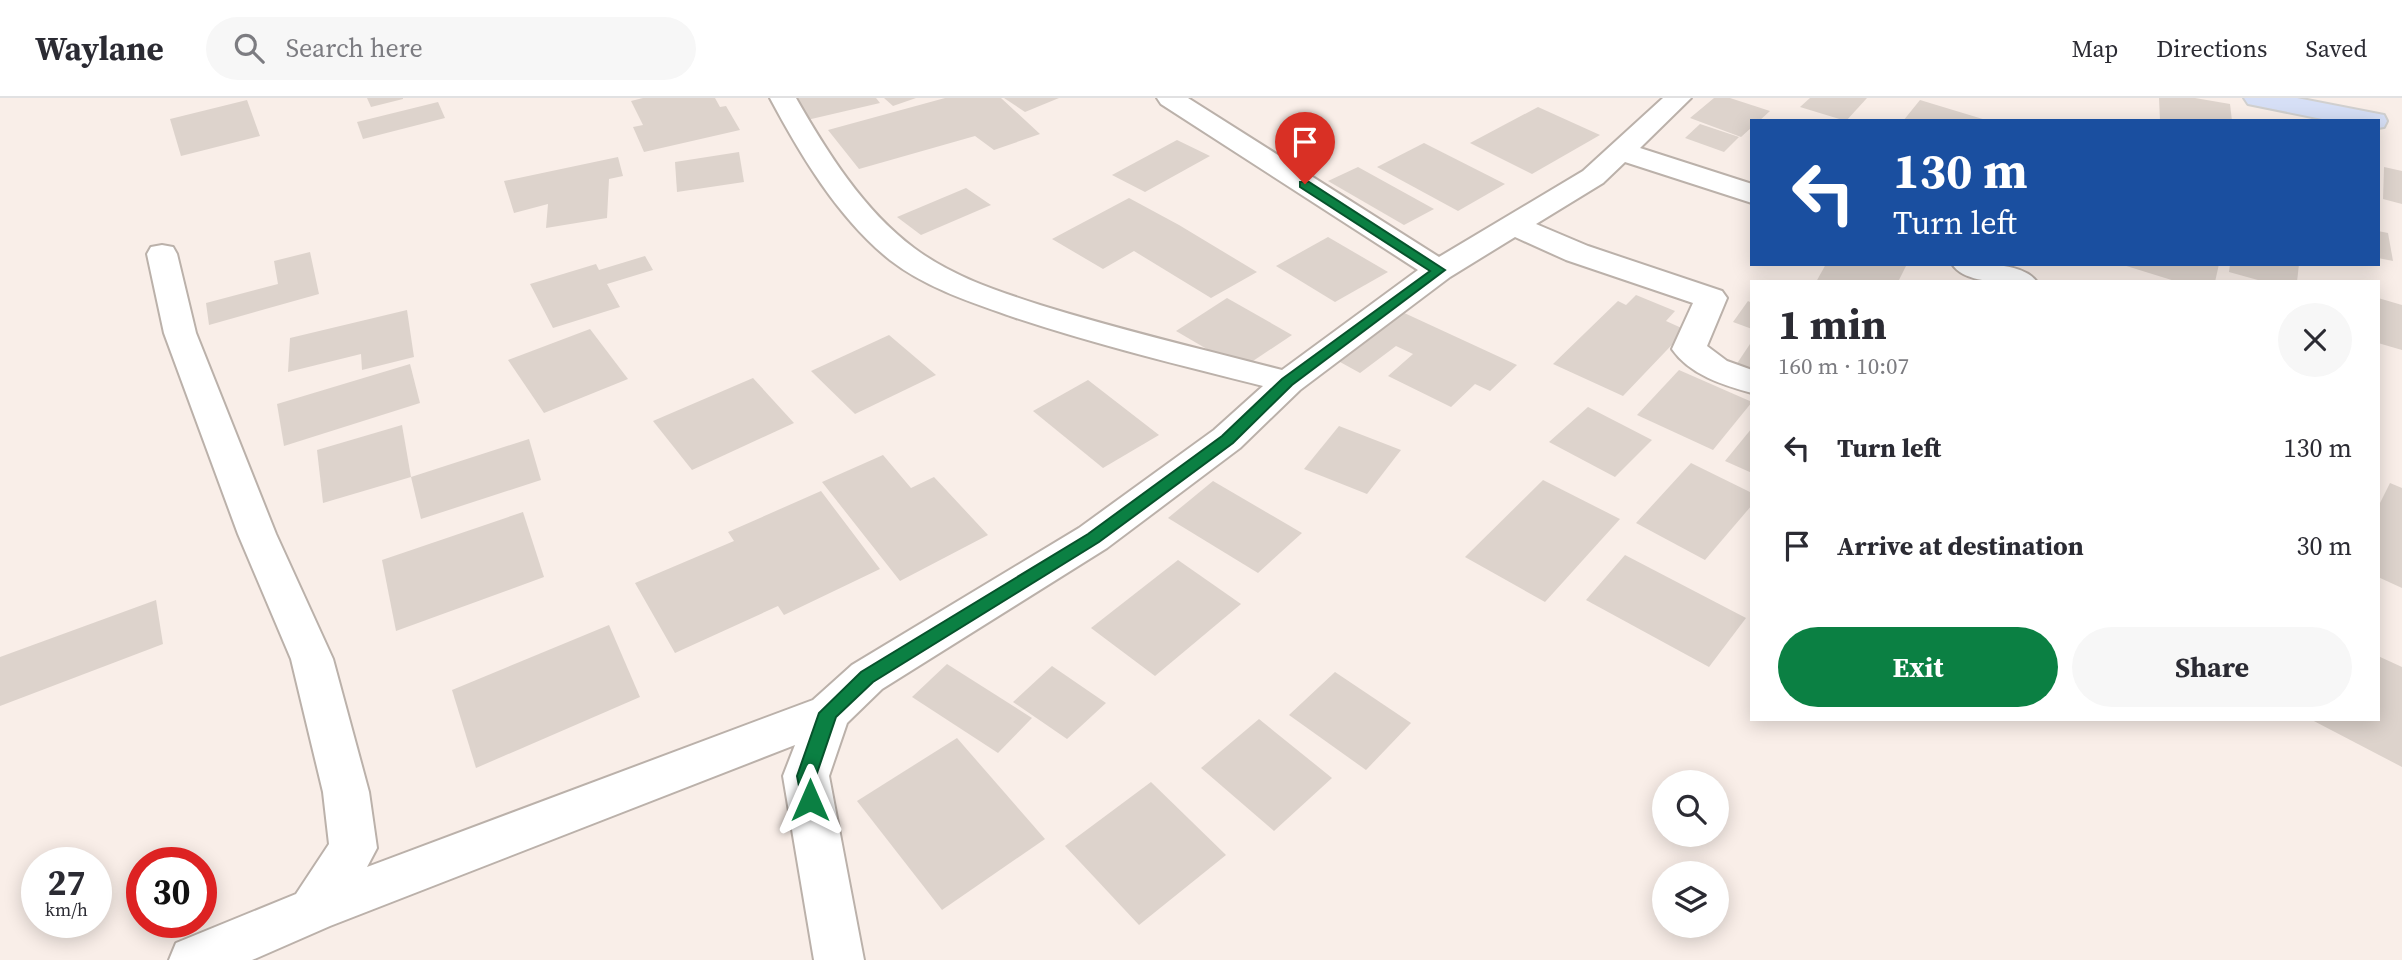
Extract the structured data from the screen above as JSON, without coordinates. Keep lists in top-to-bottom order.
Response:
{
  "page": {
    "header": "Waylane",
    "search": "Search here",
    "nav": ["Map", "Directions", "Saved"],
    "turn": ["130 m", "Turn left"],
    "heading": ["1 min", "160 m · 10:07"],
    "list": [
      {
        "name": "Turn left",
        "value": "130 m"
      },
      {
        "name": "Arrive at destination",
        "value": "30 m"
      }
    ],
    "buttons": ["Exit", "Share"],
    "speed": "27 km/h",
    "limit": "30"
  }
}
